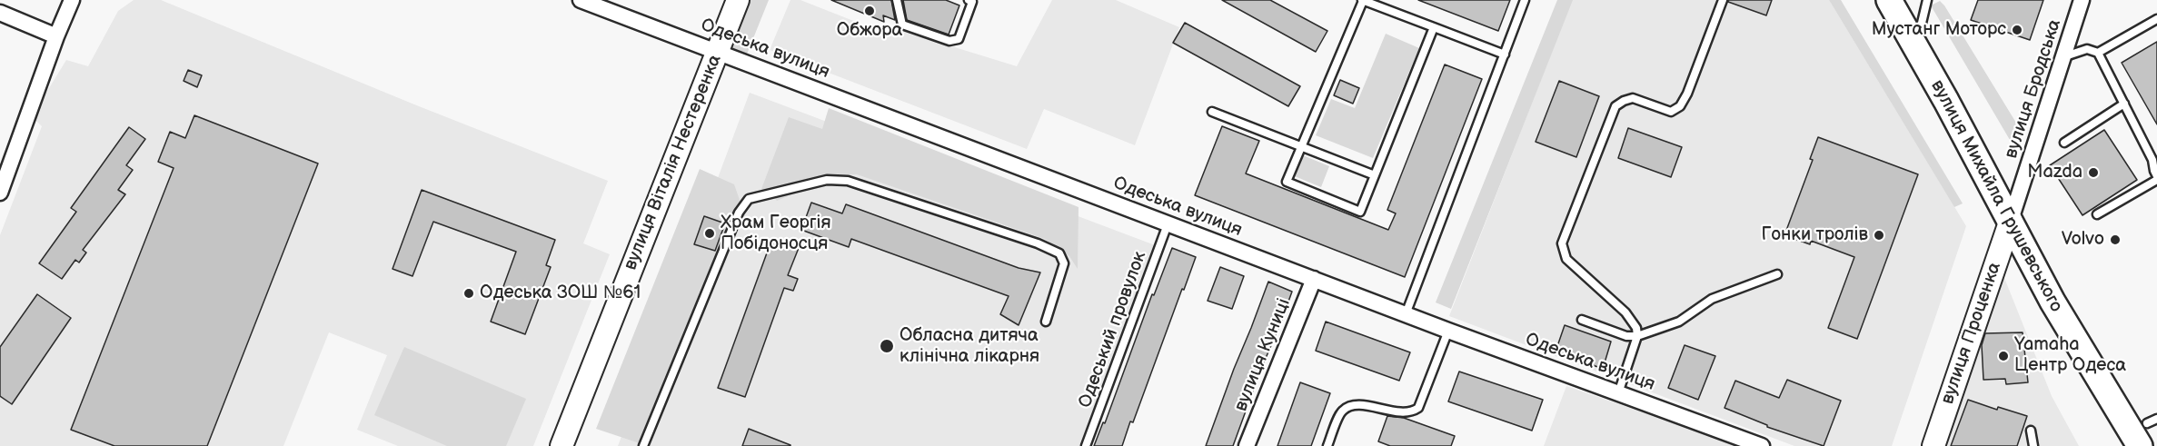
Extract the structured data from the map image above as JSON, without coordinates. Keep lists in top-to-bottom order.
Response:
{
  "streets": {
    "main road": ["вулиця Віталія Нестеренка", "вулиця Михайла Грушевського", "вулиця Проценка"],
    "street": ["Одеська вулиця", "вулиця Бродська", "вулиця Куниці"],
    "lane": ["Одеський провулок"]
  },
  "crossings": [
    ["Одеська вулиця", "вулиця Віталія Нестеренка"],
    ["Одеська вулиця", "Одеський провулок"],
    ["Одеська вулиця", "вулиця Куниці"],
    ["вулиця Бродська", "вулиця Михайла Грушевського"],
    ["вулиця Бродська", "вулиця Проценка"],
    ["вулиця Михайла Грушевського", "вулиця Проценка"]
  ],
  "places": [
    "Обжора",
    "Мустанг Моторс",
    "Mazda",
    "Храм Георгія Побідоносця",
    "Гонки тролів",
    "Volvo",
    "Одеська ЗОШ №61",
    "Обласна дитяча клінічна лікарня",
    "Yamaha Центр Одеса"
  ]
}
